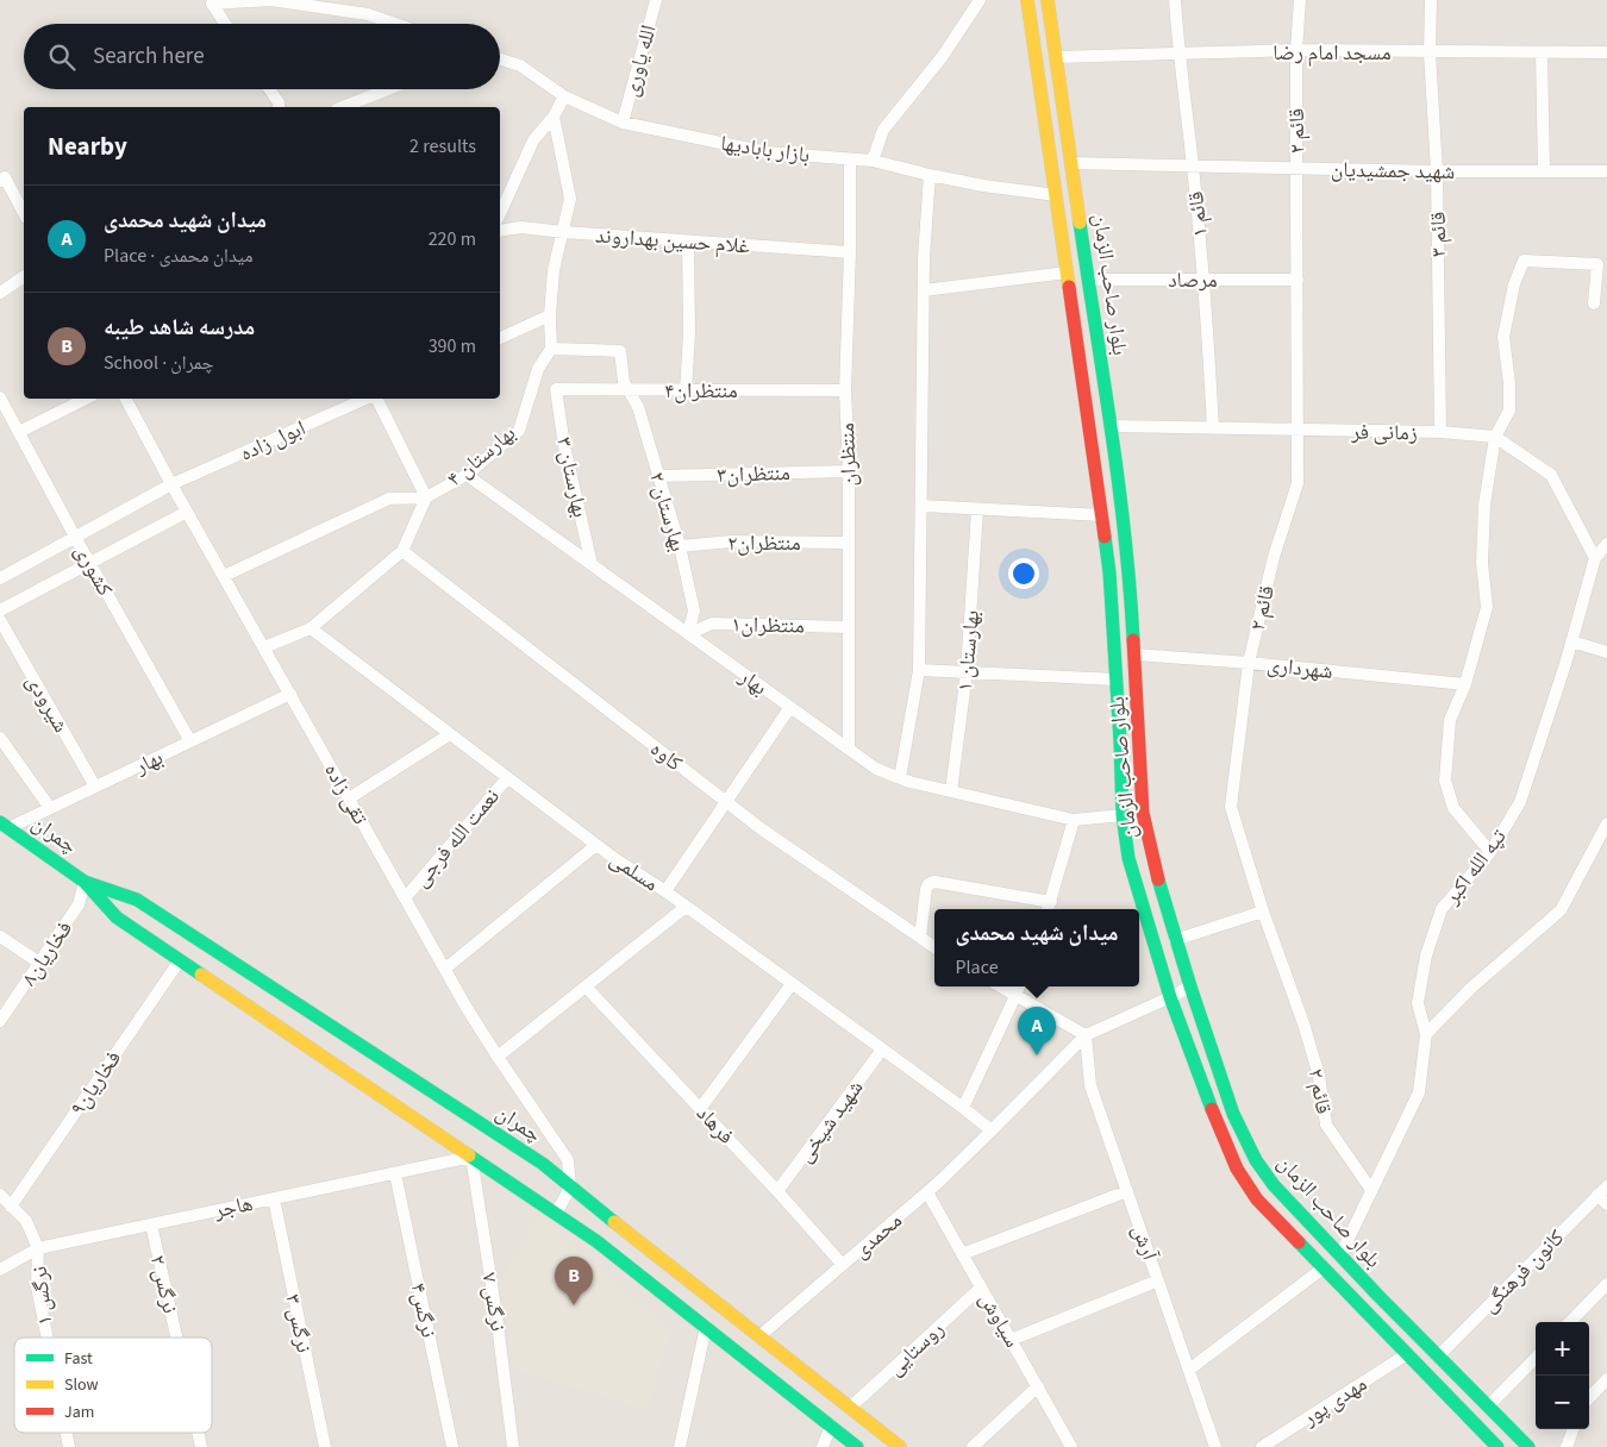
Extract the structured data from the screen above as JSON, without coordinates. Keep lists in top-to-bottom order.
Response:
{
  "streets": {
    "main road": ["بلوار صاحب الزمان", "چمران"],
    "street": [
      "مسجد امام رضا",
      "الله یاوری",
      "قائم ۲",
      "بازار بابادیها",
      "شهید جمشیدیان",
      "قائم ۱",
      "قائم ۳",
      "غلام حسین بهداروند",
      "مرصاد",
      "منتظران۴",
      "زمانی فر",
      "ابول زاده",
      "منتظران",
      "بهارستان ۴",
      "منتظران۳",
      "بهارستان ۳",
      "بهارستان ۲",
      "منتظران۲",
      "کشوری",
      "منتظران۱",
      "بهارستان ۱",
      "شهرداری",
      "بهار",
      "شیرودی",
      "کاوه",
      "تقی زاده",
      "نعمت الله فرجی",
      "تپه الله اکبر",
      "مسلمی",
      "فخاریان۸",
      "فخاریان۹",
      "شهید شیخی",
      "فرهاد",
      "هاجر",
      "محمدی",
      "آرش",
      "کانون فرهنگی",
      "نرگس ۲",
      "نرگس ۱",
      "نرگس ۷",
      "نرگس۴",
      "سیاوش",
      "نرگس ۳",
      "روستایی",
      "مهدی پور"
    ]
  },
  "crossings": [
    ["مسجد امام رضا", "قائم ۲"],
    ["مسجد امام رضا", "قائم ۱"],
    ["مسجد امام رضا", "قائم ۳"],
    ["مسجد امام رضا", "بلوار صاحب الزمان"],
    ["الله یاوری", "بازار بابادیها"],
    ["قائم ۲", "شهید جمشیدیان"],
    ["قائم ۲", "مرصاد"],
    ["قائم ۲", "زمانی فر"],
    ["قائم ۲", "شهرداری"],
    ["قائم ۲", "تپه الله اکبر"],
    ["بازار بابادیها", "بلوار صاحب الزمان"],
    ["بازار بابادیها", "منتظران"],
    ["شهید جمشیدیان", "قائم ۱"],
    ["شهید جمشیدیان", "قائم ۳"],
    ["شهید جمشیدیان", "بلوار صاحب الزمان"],
    ["قائم ۱", "مرصاد"],
    ["قائم ۱", "زمانی فر"],
    ["قائم ۳", "زمانی فر"],
    ["غلام حسین بهداروند", "منتظران"],
    ["مرصاد", "بلوار صاحب الزمان"],
    ["بلوار صاحب الزمان", "زمانی فر"],
    ["بلوار صاحب الزمان", "شهرداری"],
    ["بلوار صاحب الزمان", "بهار"],
    ["بلوار صاحب الزمان", "تپه الله اکبر"],
    ["بلوار صاحب الزمان", "کانون فرهنگی"],
    ["بلوار صاحب الزمان", "مهدی پور"],
    ["منتظران۴", "منتظران"],
    ["منتظران۴", "بهارستان ۳"],
    ["منتظران۴", "بهارستان ۲"],
    ["زمانی فر", "تپه الله اکبر"],
    ["ابول زاده", "کشوری"],
    ["ابول زاده", "تقی زاده"],
    ["منتظران", "منتظران۳"],
    ["منتظران", "منتظران۲"],
    ["منتظران", "منتظران۱"],
    ["منتظران", "بهار"],
    ["بهارستان ۴", "بهارستان ۲"],
    ["بهارستان ۴", "بهار"],
    ["بهارستان ۴", "کاوه"],
    ["بهارستان ۴", "تقی زاده"],
    ["بهارستان ۴", "مسلمی"],
    ["منتظران۳", "بهارستان ۲"],
    ["بهارستان ۳", "بهار"],
    ["بهارستان ۲", "منتظران۲"],
    ["بهارستان ۲", "منتظران۱"],
    ["بهارستان ۲", "بهار"],
    ["کشوری", "بهار"],
    ["منتظران۱", "بهار"],
    ["بهارستان ۱", "بهار"],
    ["بهار", "شیرودی"],
    ["بهار", "تقی زاده"],
    ["بهار", "چمران"],
    ["تقی زاده", "چمران"],
    ["تقی زاده", "نعمت الله فرجی"],
    ["چمران", "فخاریان۸"],
    ["چمران", "فخاریان۹"],
    ["چمران", "هاجر"],
    ["چمران", "محمدی"],
    ["چمران", "نرگس ۷"],
    ["چمران", "روستایی"],
    ["نعمت الله فرجی", "مسلمی"],
    ["مسلمی", "شهید شیخی"],
    ["مسلمی", "محمدی"],
    ["شهید شیخی", "فرهاد"],
    ["فرهاد", "محمدی"],
    ["هاجر", "نرگس ۲"],
    ["هاجر", "نرگس ۱"],
    ["هاجر", "نرگس ۷"],
    ["هاجر", "نرگس۴"],
    ["هاجر", "نرگس ۳"],
    ["محمدی", "آرش"],
    ["محمدی", "سیاوش"],
    ["سیاوش", "روستایی"]
  ],
  "legend": ["Fast", "Slow", "Jam"],
  "page": {
    "search": "Search here",
    "heading": ["Nearby", "2 results"],
    "list": [
      {
        "mark": "A",
        "name": "میدان شهید محمدی",
        "note": "Place · میدان محمدی",
        "value": "220 m"
      },
      {
        "mark": "B",
        "name": "مدرسه شاهد طیبه",
        "note": "School · چمران",
        "value": "390 m"
      }
    ],
    "popup": ["میدان شهید محمدی", "Place"],
    "pins": ["A", "B"],
    "map_buttons": ["+", "−"]
  }
}
